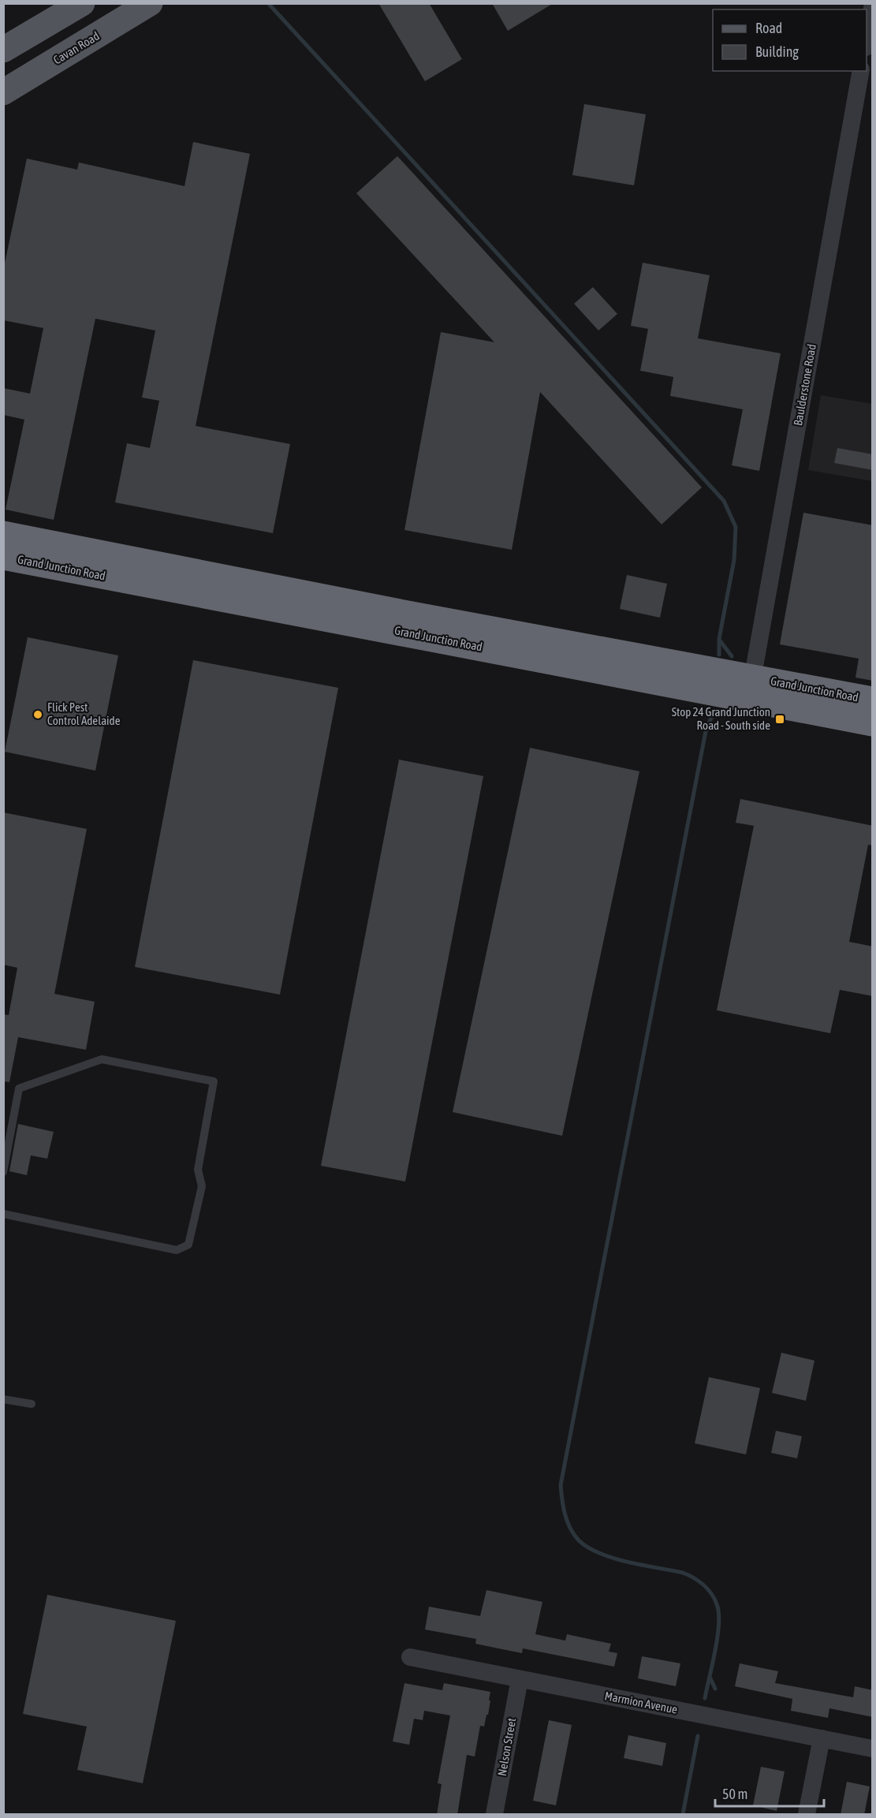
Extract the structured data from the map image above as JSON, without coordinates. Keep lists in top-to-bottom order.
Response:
{
  "streets": {
    "highway": ["Grand Junction Road"],
    "main road": ["Cavan Road"],
    "street": ["Baulderstone Road", "Marmion Avenue", "Nelson Street"]
  },
  "crossings": [
    ["Baulderstone Road", "Grand Junction Road"],
    ["Marmion Avenue", "Nelson Street"]
  ],
  "places": {
    "other": ["Flick Pest Control Adelaide"],
    "transit": ["Stop 24 Grand Junction Road - South side"]
  },
  "legend": ["Road", "Building"],
  "scale_bar": "50 m"
}
